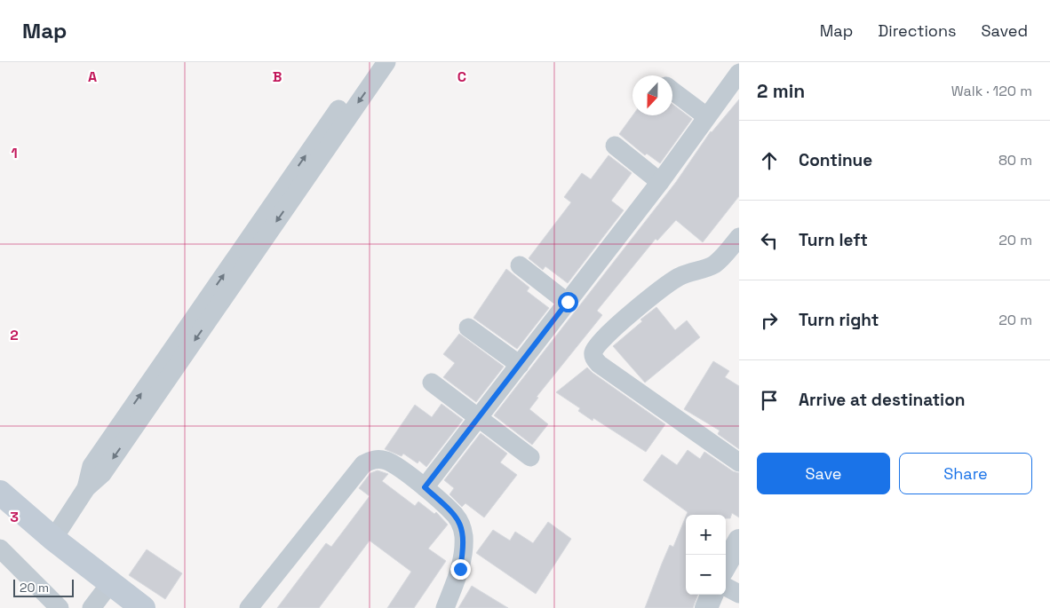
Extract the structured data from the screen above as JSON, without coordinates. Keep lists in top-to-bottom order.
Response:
{
  "scale_bar": "20 m",
  "north": "bottom",
  "page": {
    "header": "Map",
    "nav": ["Map", "Directions", "Saved"],
    "heading": ["2 min", "Walk · 120 m"],
    "list": [
      ["Continue", "80 m"],
      ["Turn left", "20 m"],
      ["Turn right", "20 m"],
      "Arrive at destination"
    ],
    "buttons": ["Save", "Share"],
    "map_buttons": ["+", "−"],
    "scale": "20 m"
  },
  "grid": {
    "columns": ["A", "B", "C"],
    "rows": ["1", "2", "3"]
  }
}
